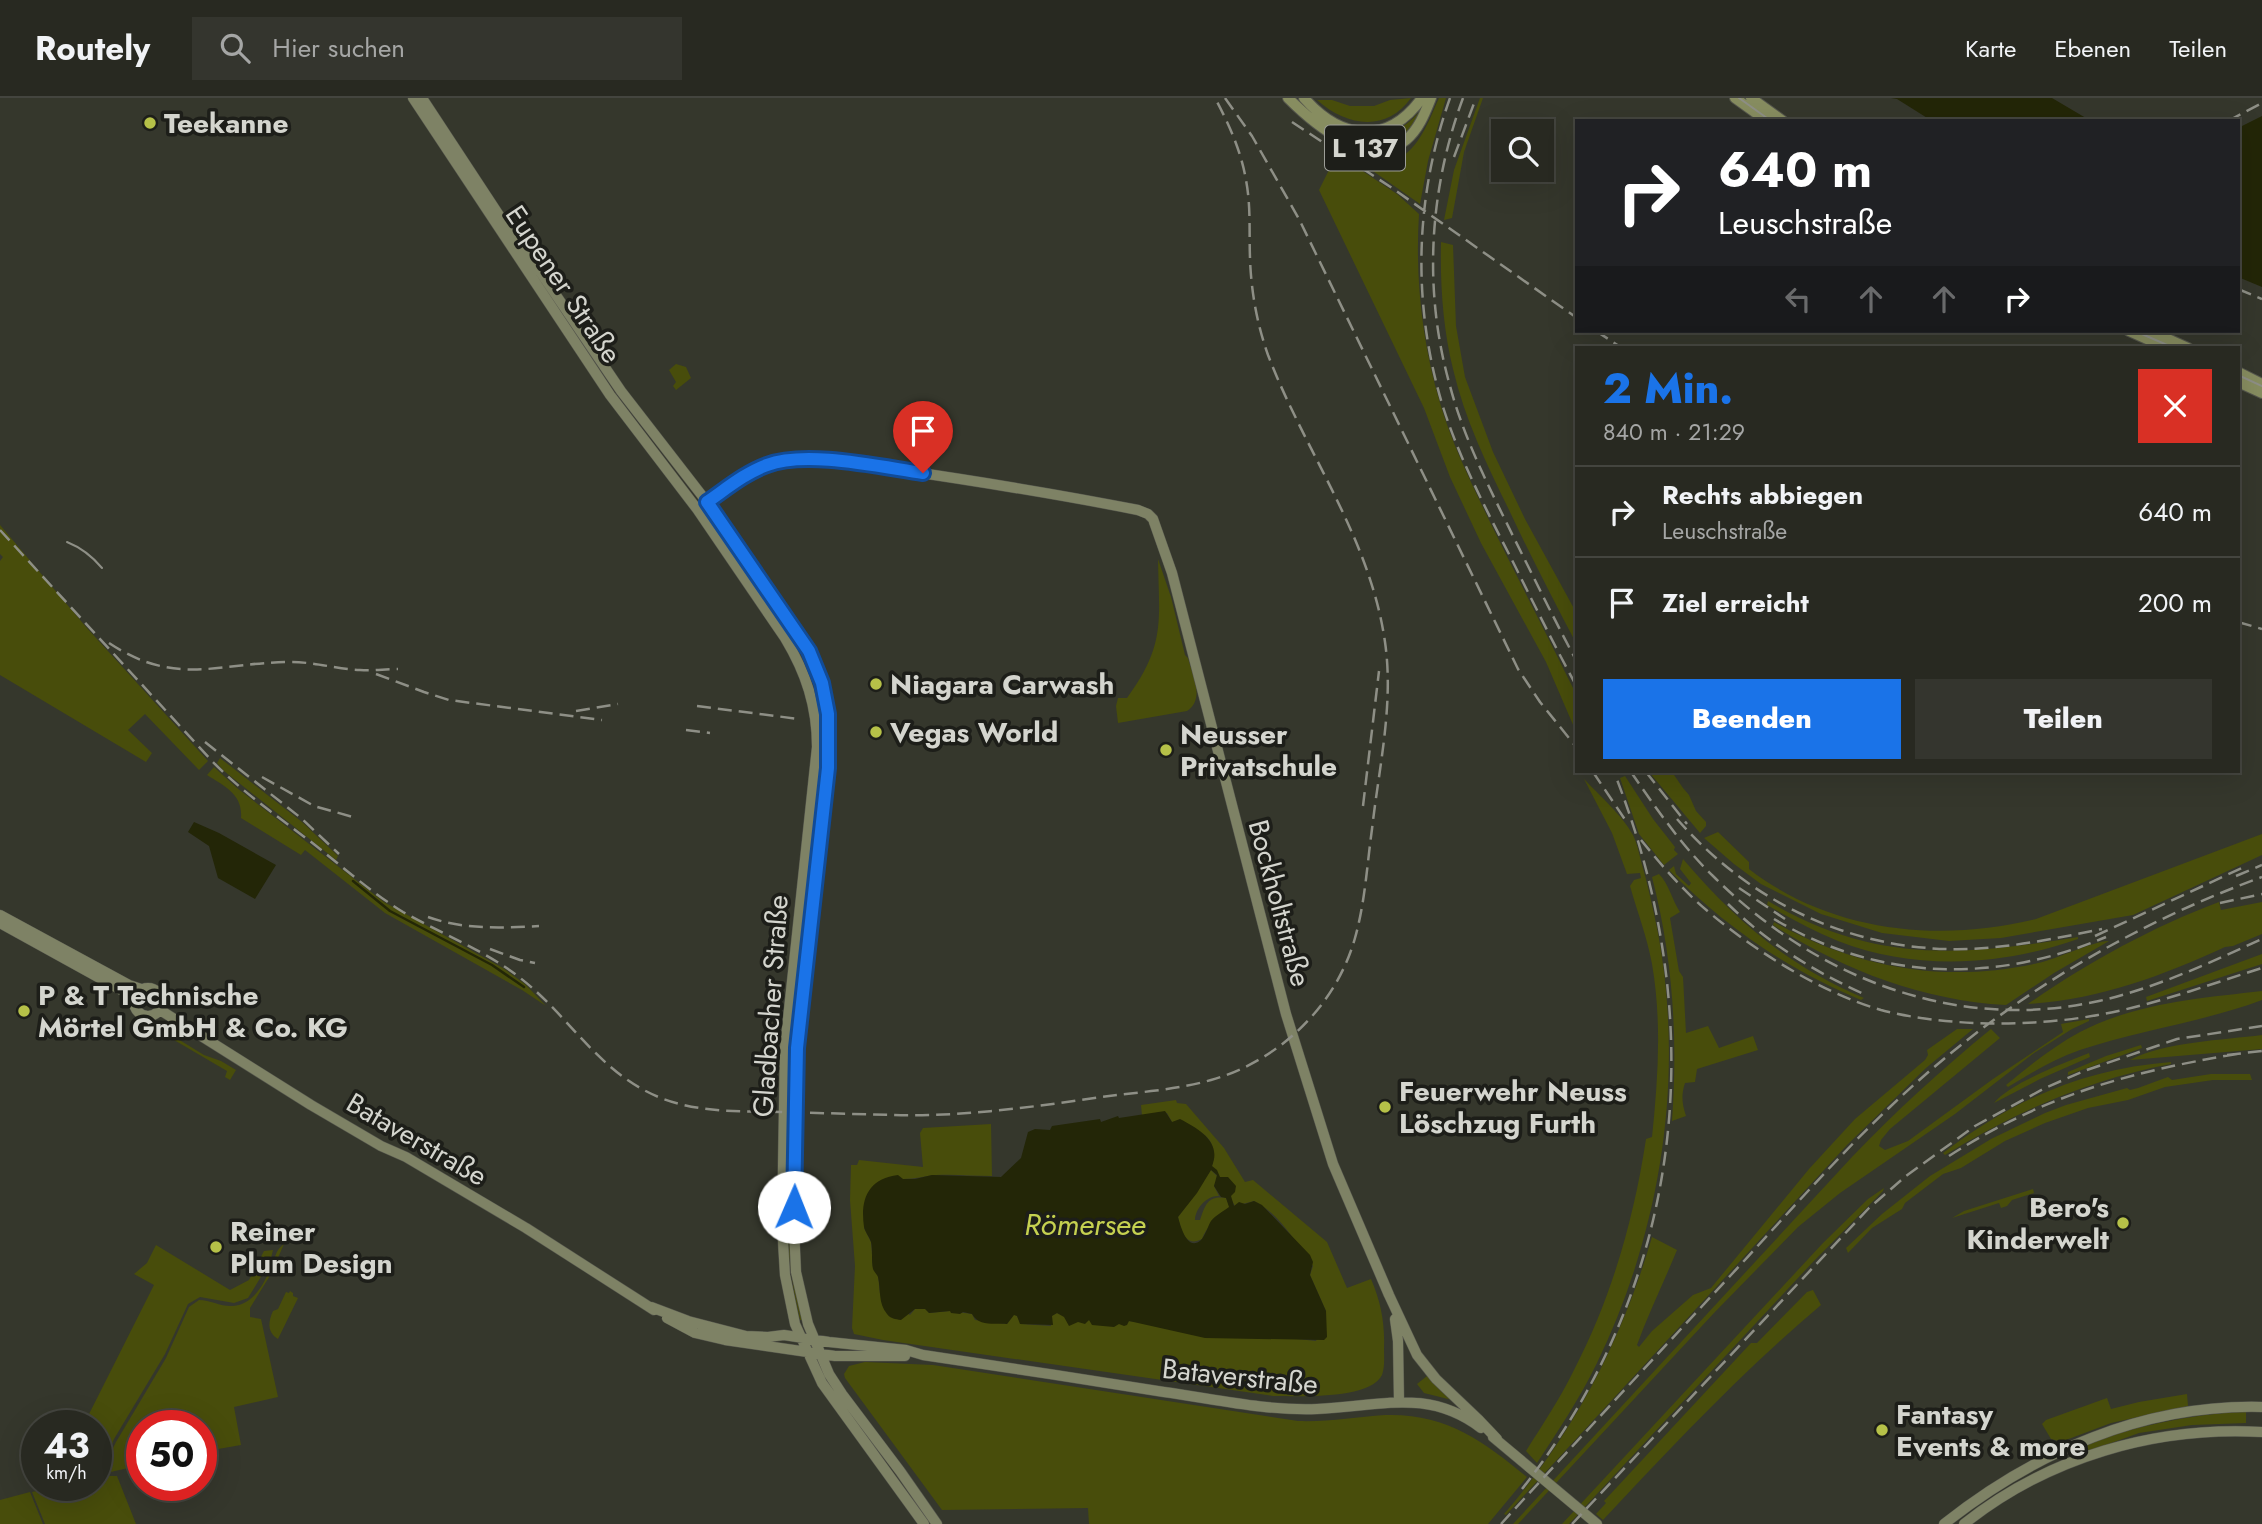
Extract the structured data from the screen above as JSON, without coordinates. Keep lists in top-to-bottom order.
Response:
{
  "streets": {
    "main road": ["L 137"],
    "street": [
      "Eupener Straße",
      "Bockholtstraße",
      "Gladbacher Straße",
      "Bataverstraße"
    ]
  },
  "crossings": [
    ["Eupener Straße", "Gladbacher Straße"],
    ["Bockholtstraße", "Gladbacher Straße"],
    ["Bockholtstraße", "Bataverstraße"],
    ["Gladbacher Straße", "Bataverstraße"]
  ],
  "water": ["Römersee"],
  "places": [
    "Teekanne",
    "Niagara Carwash",
    "Vegas World",
    "Neusser Privatschule",
    "P & T Technische Mörtel GmbH & Co. KG",
    "Feuerwehr Neuss Löschzug Furth",
    "Bero's Kinderwelt",
    "Reiner Plum Design",
    "Fantasy Events & more"
  ],
  "page": {
    "header": "Routely",
    "search": "Hier suchen",
    "nav": ["Karte", "Ebenen", "Teilen"],
    "turn": ["640 m", "Leuschstraße"],
    "heading": ["2 Min.", "840 m · 21:29"],
    "list": [
      {
        "name": "Rechts abbiegen",
        "note": "Leuschstraße",
        "value": "640 m"
      },
      {
        "name": "Ziel erreicht",
        "value": "200 m"
      }
    ],
    "buttons": ["Beenden", "Teilen"],
    "speed": "43 km/h",
    "limit": "50"
  }
}
